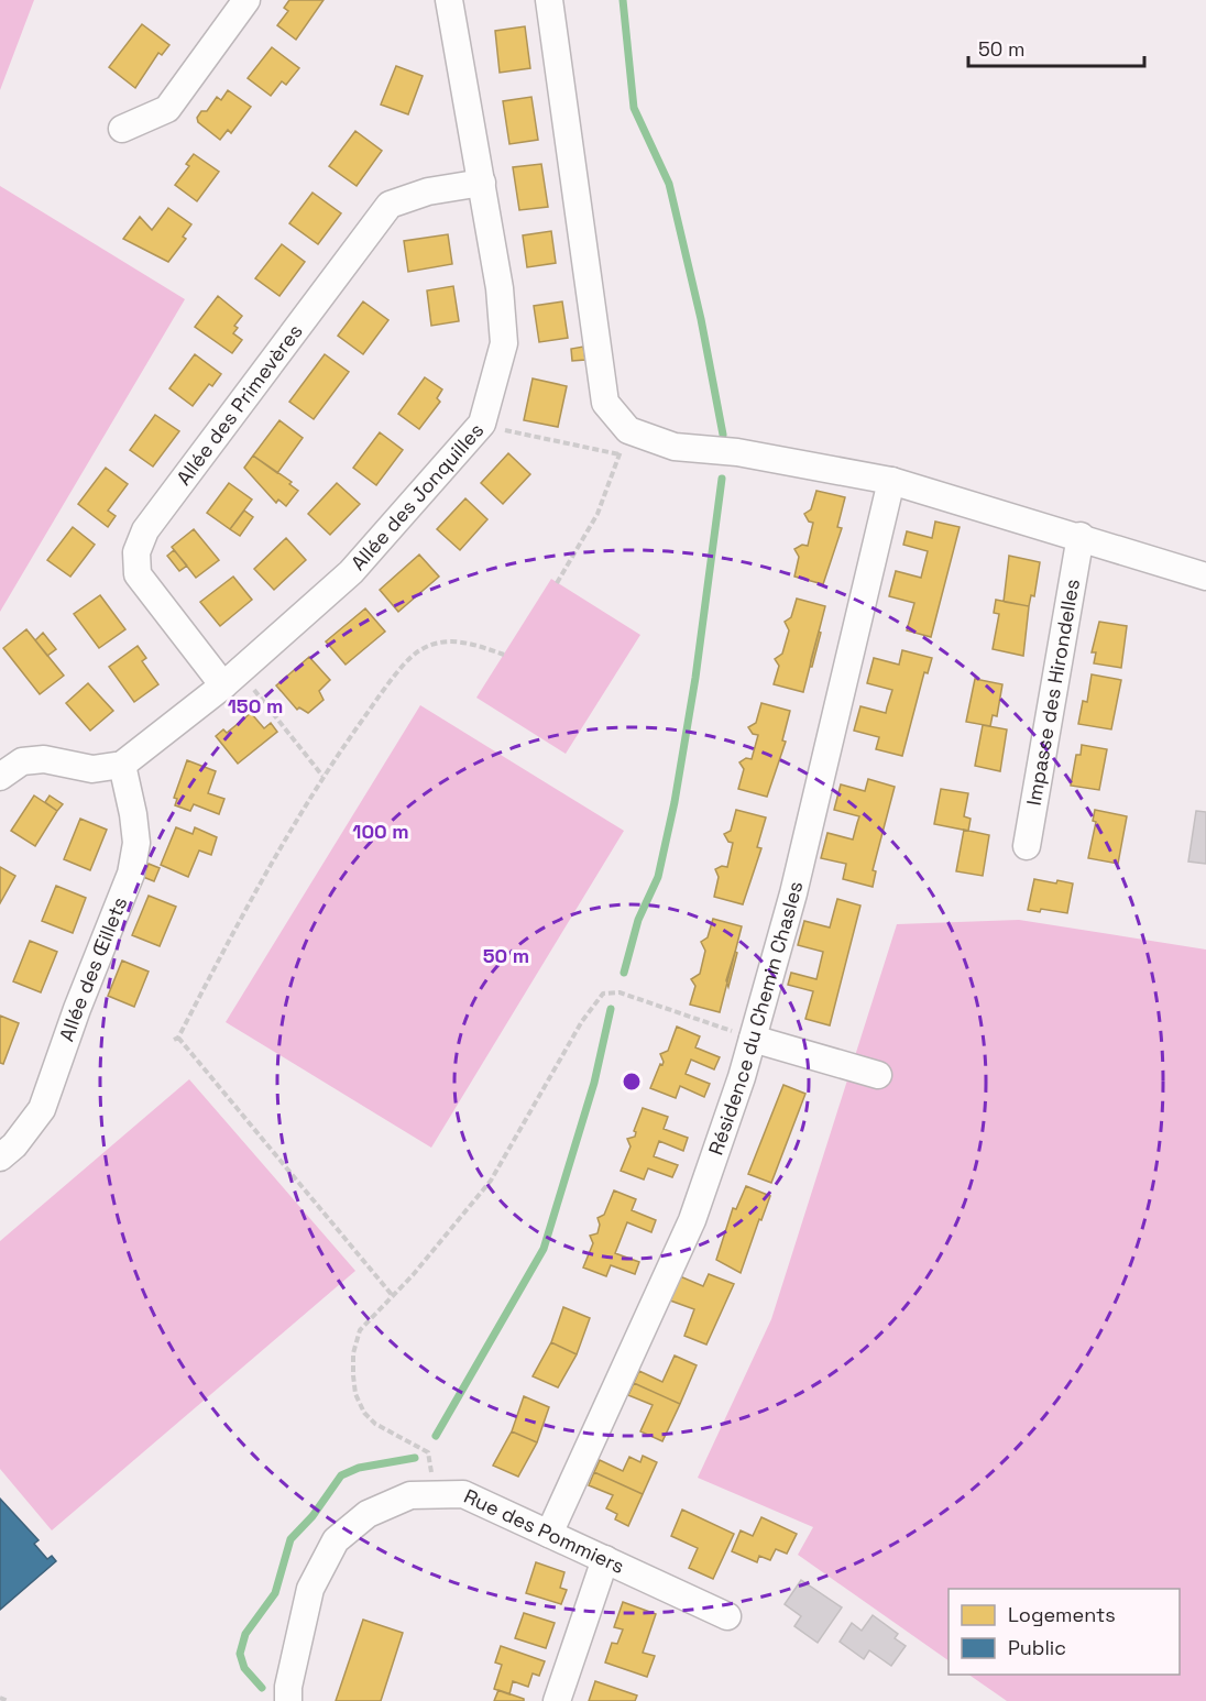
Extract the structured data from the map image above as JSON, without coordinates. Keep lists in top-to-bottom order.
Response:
{
  "streets": {
    "street": [
      "Allée des Primevères",
      "Allée des Jonquilles",
      "Impasse des Hirondelles",
      "Allée des Œillets",
      "Résidence du Chemin Chasles",
      "Rue des Pommiers"
    ]
  },
  "crossings": [
    ["Allée des Primevères", "Allée des Jonquilles"],
    ["Allée des Jonquilles", "Allée des Œillets"],
    ["Résidence du Chemin Chasles", "Rue des Pommiers"]
  ],
  "legend": ["Logements", "Public"],
  "scale_bar": "50 m",
  "rings": ["150 m", "100 m", "50 m"]
}
